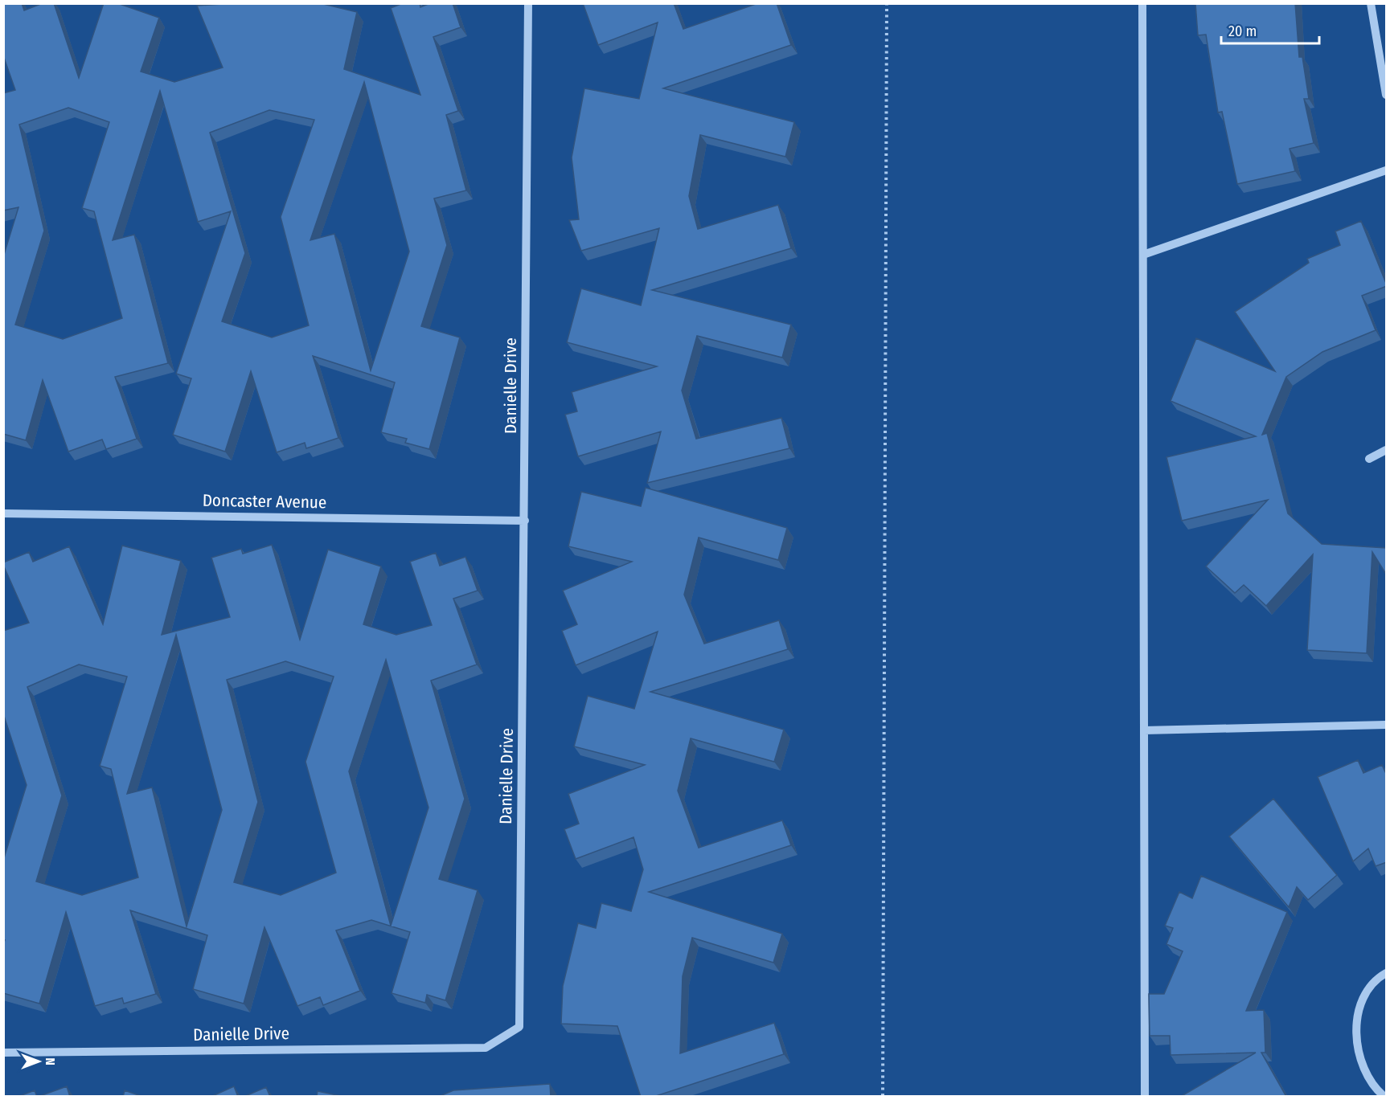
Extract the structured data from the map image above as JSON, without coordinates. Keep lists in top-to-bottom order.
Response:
{
  "streets": {
    "street": ["Danielle Drive", "Doncaster Avenue"]
  },
  "crossings": [
    ["Danielle Drive", "Doncaster Avenue"]
  ],
  "scale_bar": "20 m",
  "north": "right"
}
